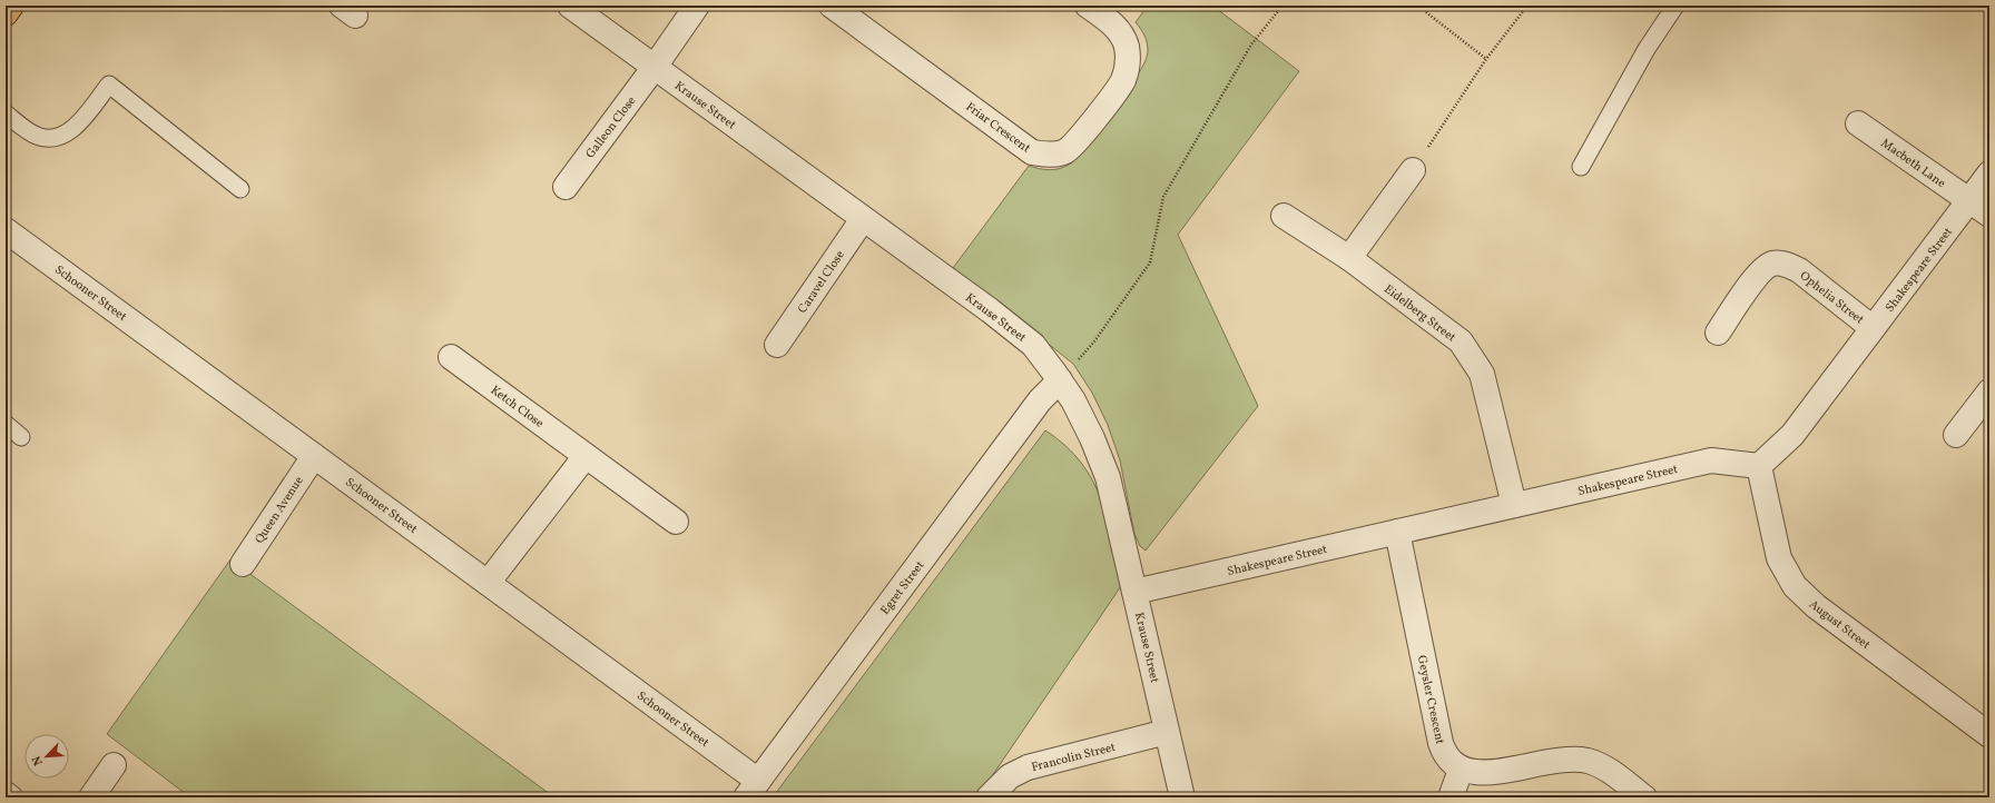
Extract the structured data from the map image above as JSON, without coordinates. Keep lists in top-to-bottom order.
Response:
{
  "streets": {
    "street": [
      "Krause Street",
      "Galleon Close",
      "Friar Crescent",
      "Macbeth Lane",
      "Shakespeare Street",
      "Caravel Close",
      "Schooner Street",
      "Ophelia Street",
      "Eidelberg Street",
      "Ketch Close",
      "Queen Avenue",
      "Egret Street",
      "August Street",
      "Geysler Crescent",
      "Francolin Street"
    ]
  },
  "crossings": [
    ["Krause Street", "Galleon Close"],
    ["Krause Street", "Shakespeare Street"],
    ["Krause Street", "Caravel Close"],
    ["Krause Street", "Egret Street"],
    ["Krause Street", "Francolin Street"],
    ["Macbeth Lane", "Shakespeare Street"],
    ["Shakespeare Street", "Ophelia Street"],
    ["Shakespeare Street", "Eidelberg Street"],
    ["Shakespeare Street", "August Street"],
    ["Shakespeare Street", "Geysler Crescent"],
    ["Schooner Street", "Queen Avenue"],
    ["Schooner Street", "Egret Street"]
  ],
  "north": "bottom left"
}
